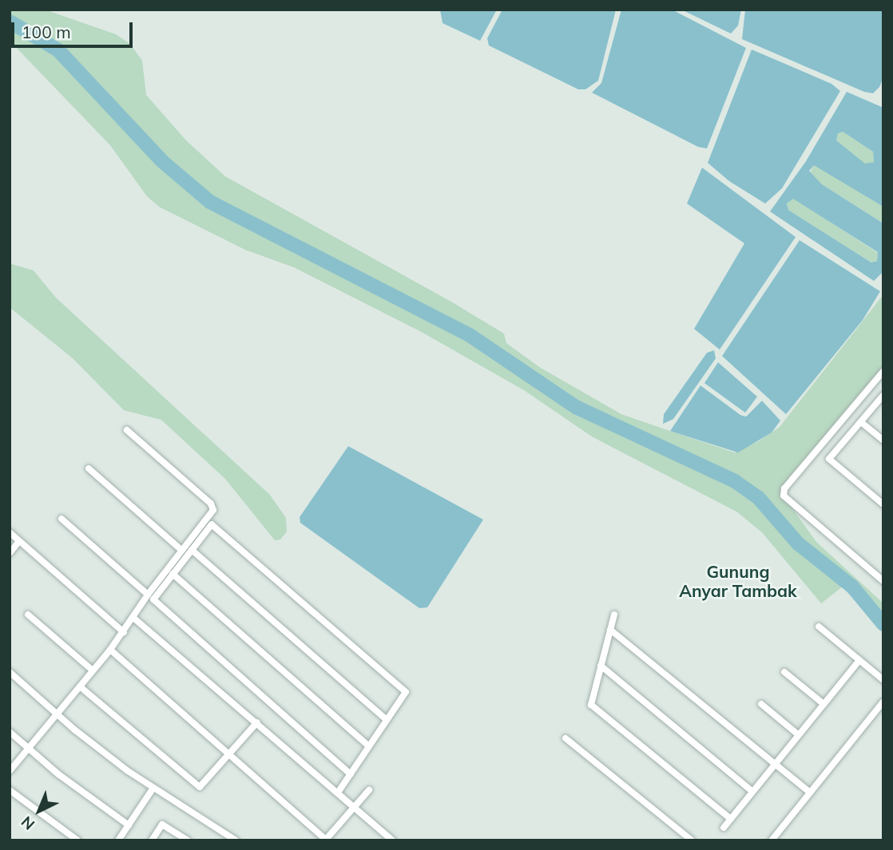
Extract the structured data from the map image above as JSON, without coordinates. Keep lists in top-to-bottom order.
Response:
{
  "districts": ["Gunung Anyar Tambak"],
  "scale_bar": "100 m",
  "north": "bottom left"
}
